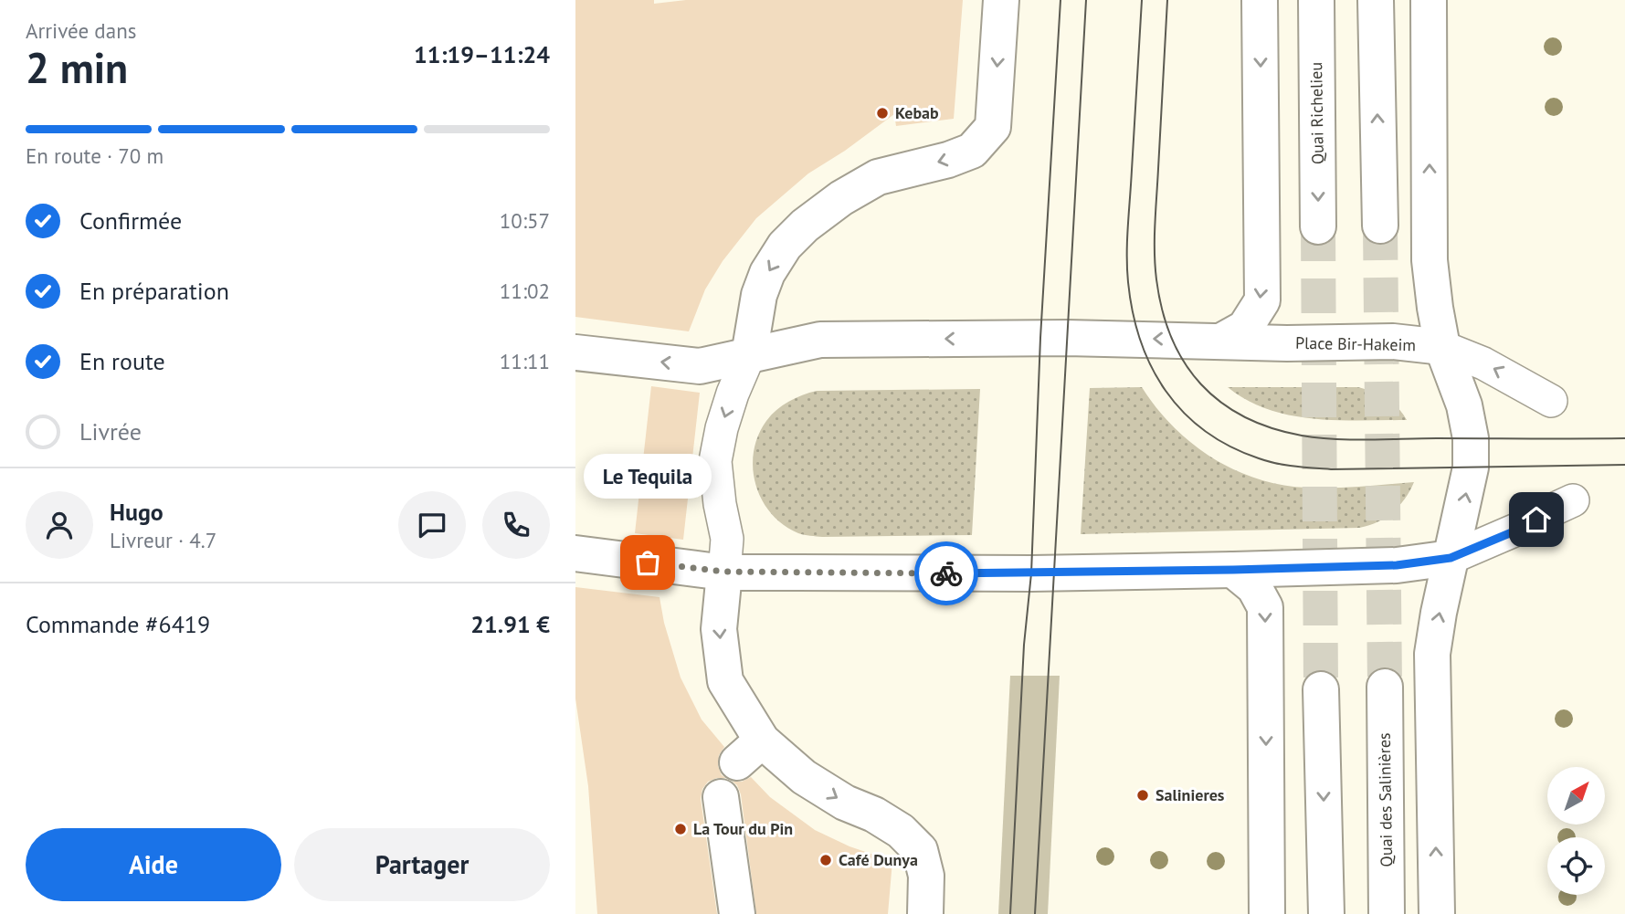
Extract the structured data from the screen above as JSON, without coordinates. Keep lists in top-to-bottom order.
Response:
{
  "streets": {
    "main road": ["Quai Richelieu", "Place Bir-Hakeim", "Quai des Salinières"]
  },
  "places": [
    "Kebab",
    "Le Tequila",
    "Salinieres",
    "La Tour du Pin",
    "Café Dunya"
  ],
  "north": "top right",
  "page": {
    "heading": ["2 min", "Arrivée dans", "11:19–11:24"],
    "panel": [
      "Hugo",
      "Livreur · 4.7",
      "Commande #6419",
      "21.91 €"
    ],
    "bar": "En route · 70 m",
    "list": [
      ["Confirmée", "10:57"],
      ["En préparation", "11:02"],
      ["En route", "11:11"],
      "Livrée"
    ],
    "bubble": "Le Tequila",
    "buttons": ["Aide", "Partager"]
  }
}
